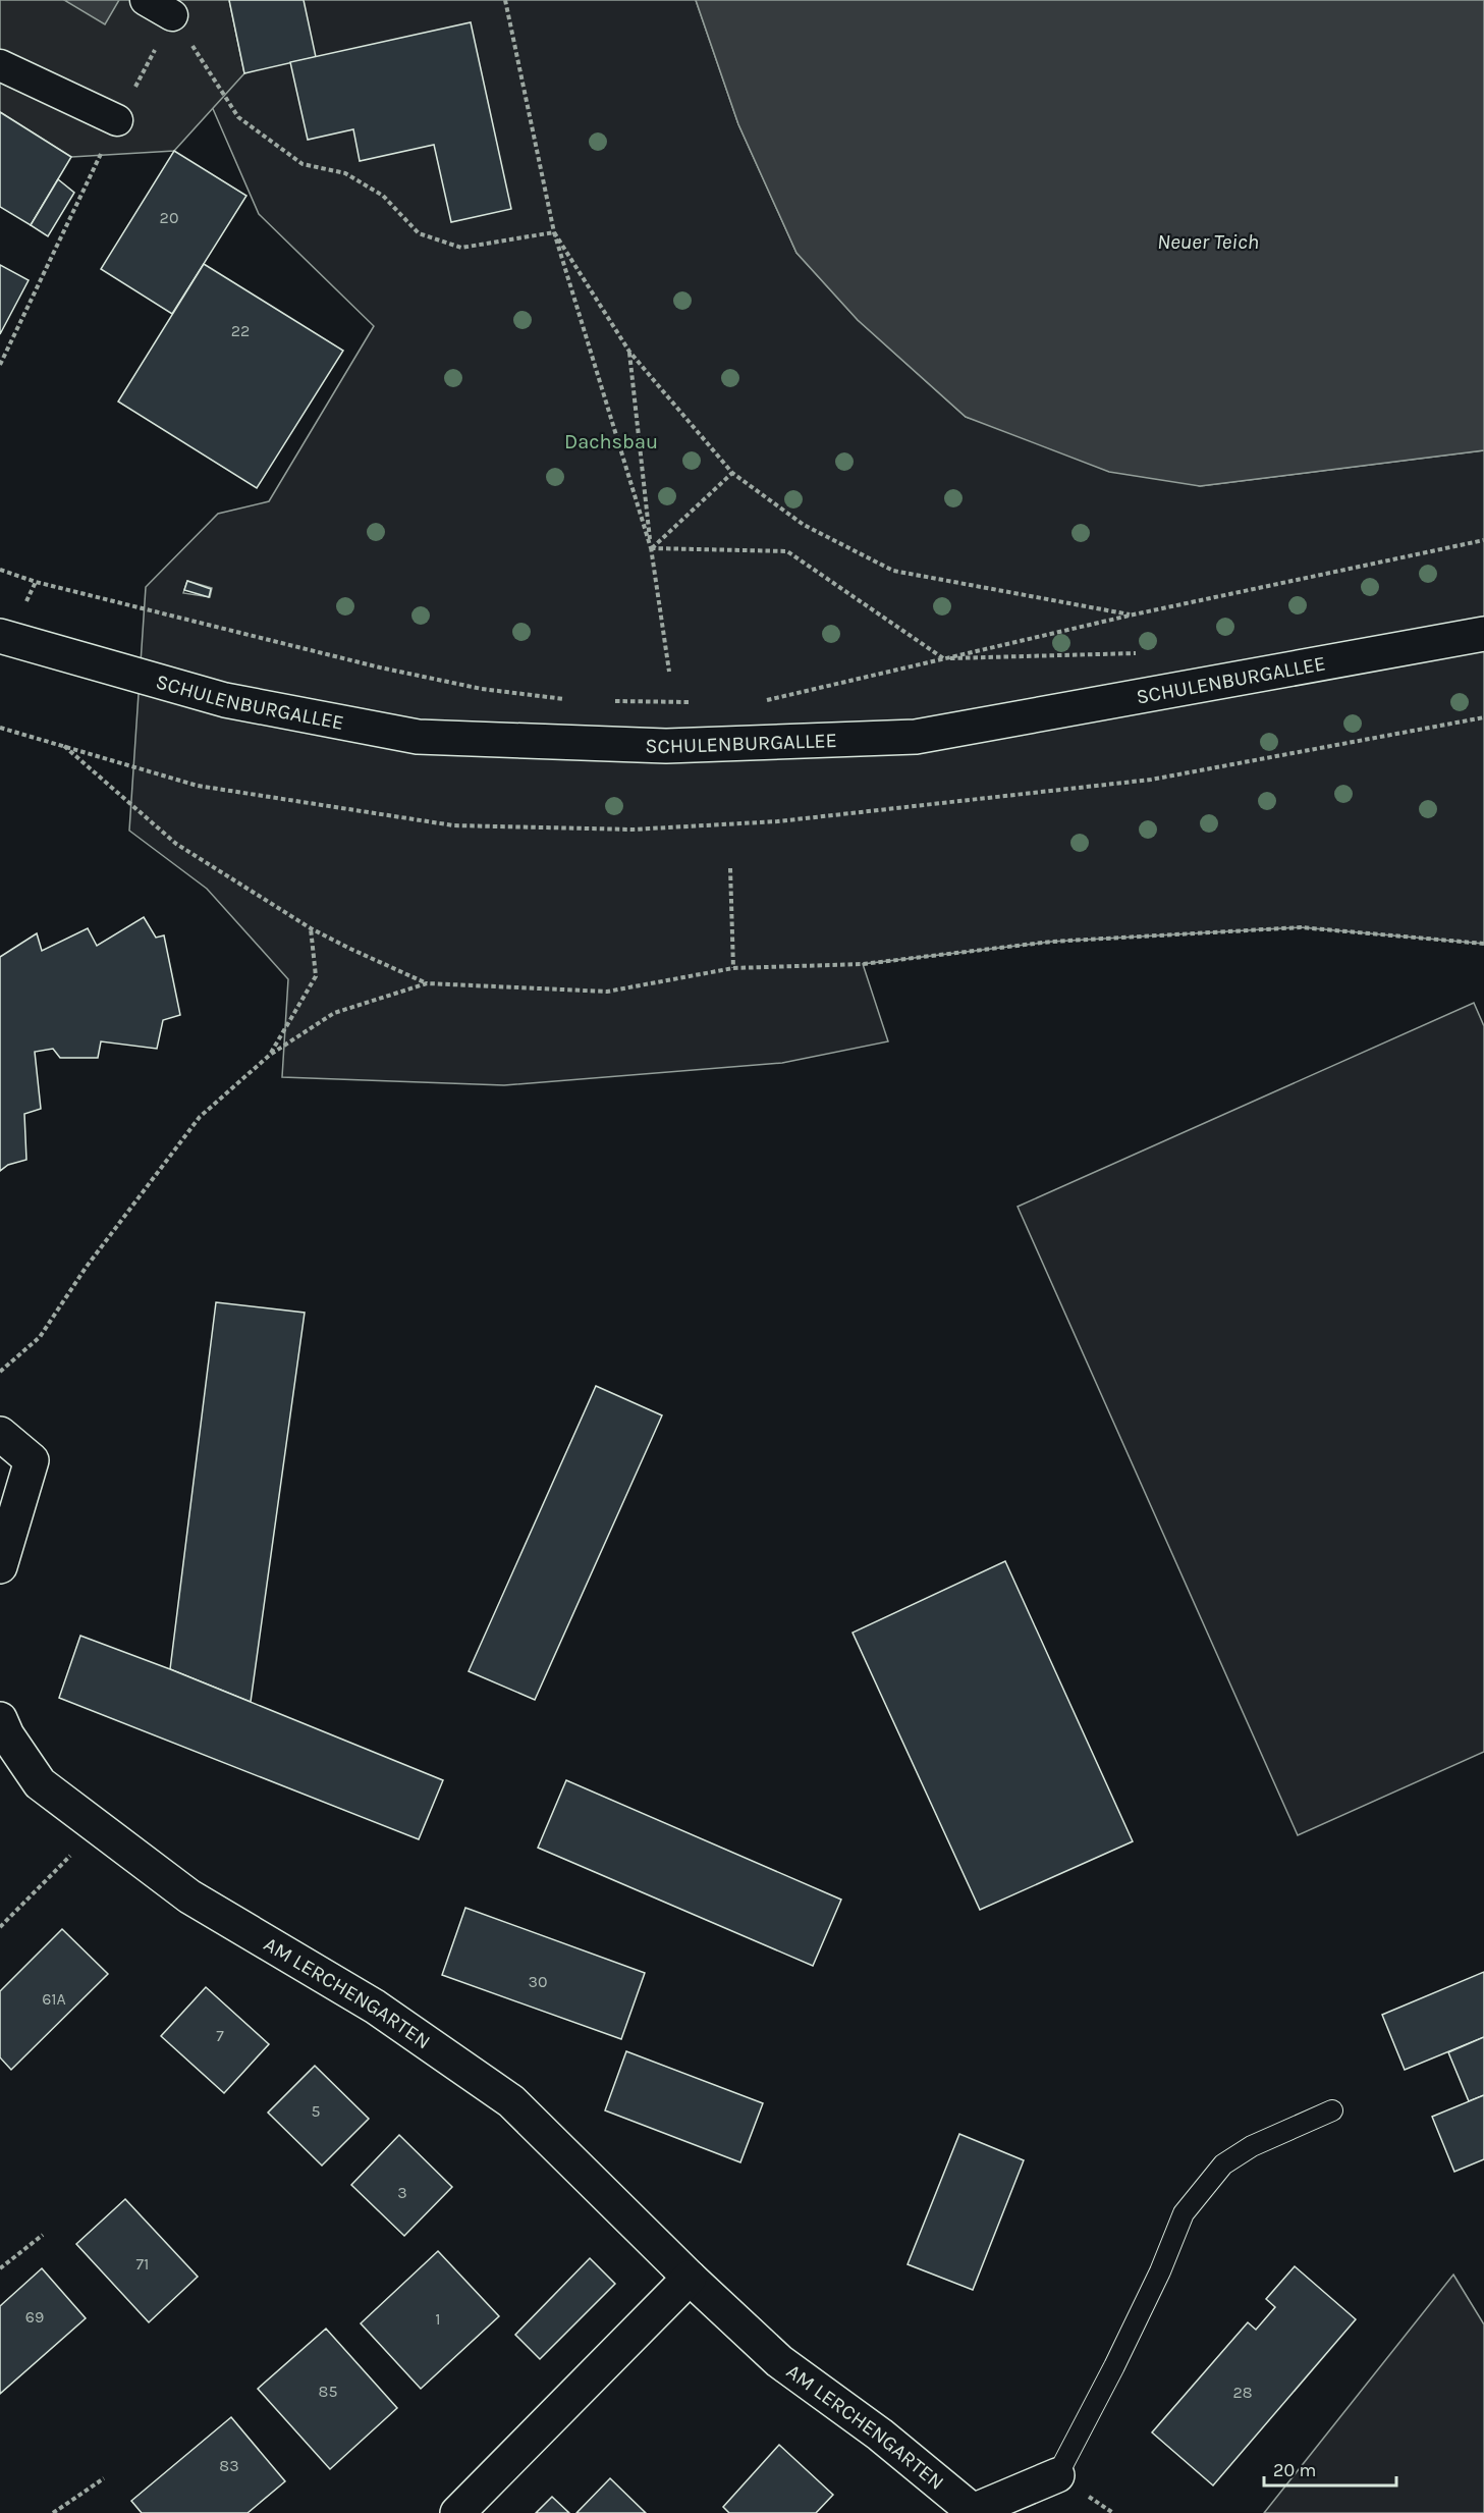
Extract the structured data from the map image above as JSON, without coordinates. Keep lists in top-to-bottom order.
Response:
{
  "streets": {
    "street": ["SCHULENBURGALLEE", "AM LERCHENGARTEN"]
  },
  "water": ["Neuer Teich"],
  "parks": ["Dachsbau"],
  "house_numbers": [
    "20",
    "22",
    "30",
    "61A",
    "7",
    "5",
    "3",
    "71",
    "69",
    "1",
    "85",
    "28",
    "83"
  ],
  "scale_bar": "20 m"
}
